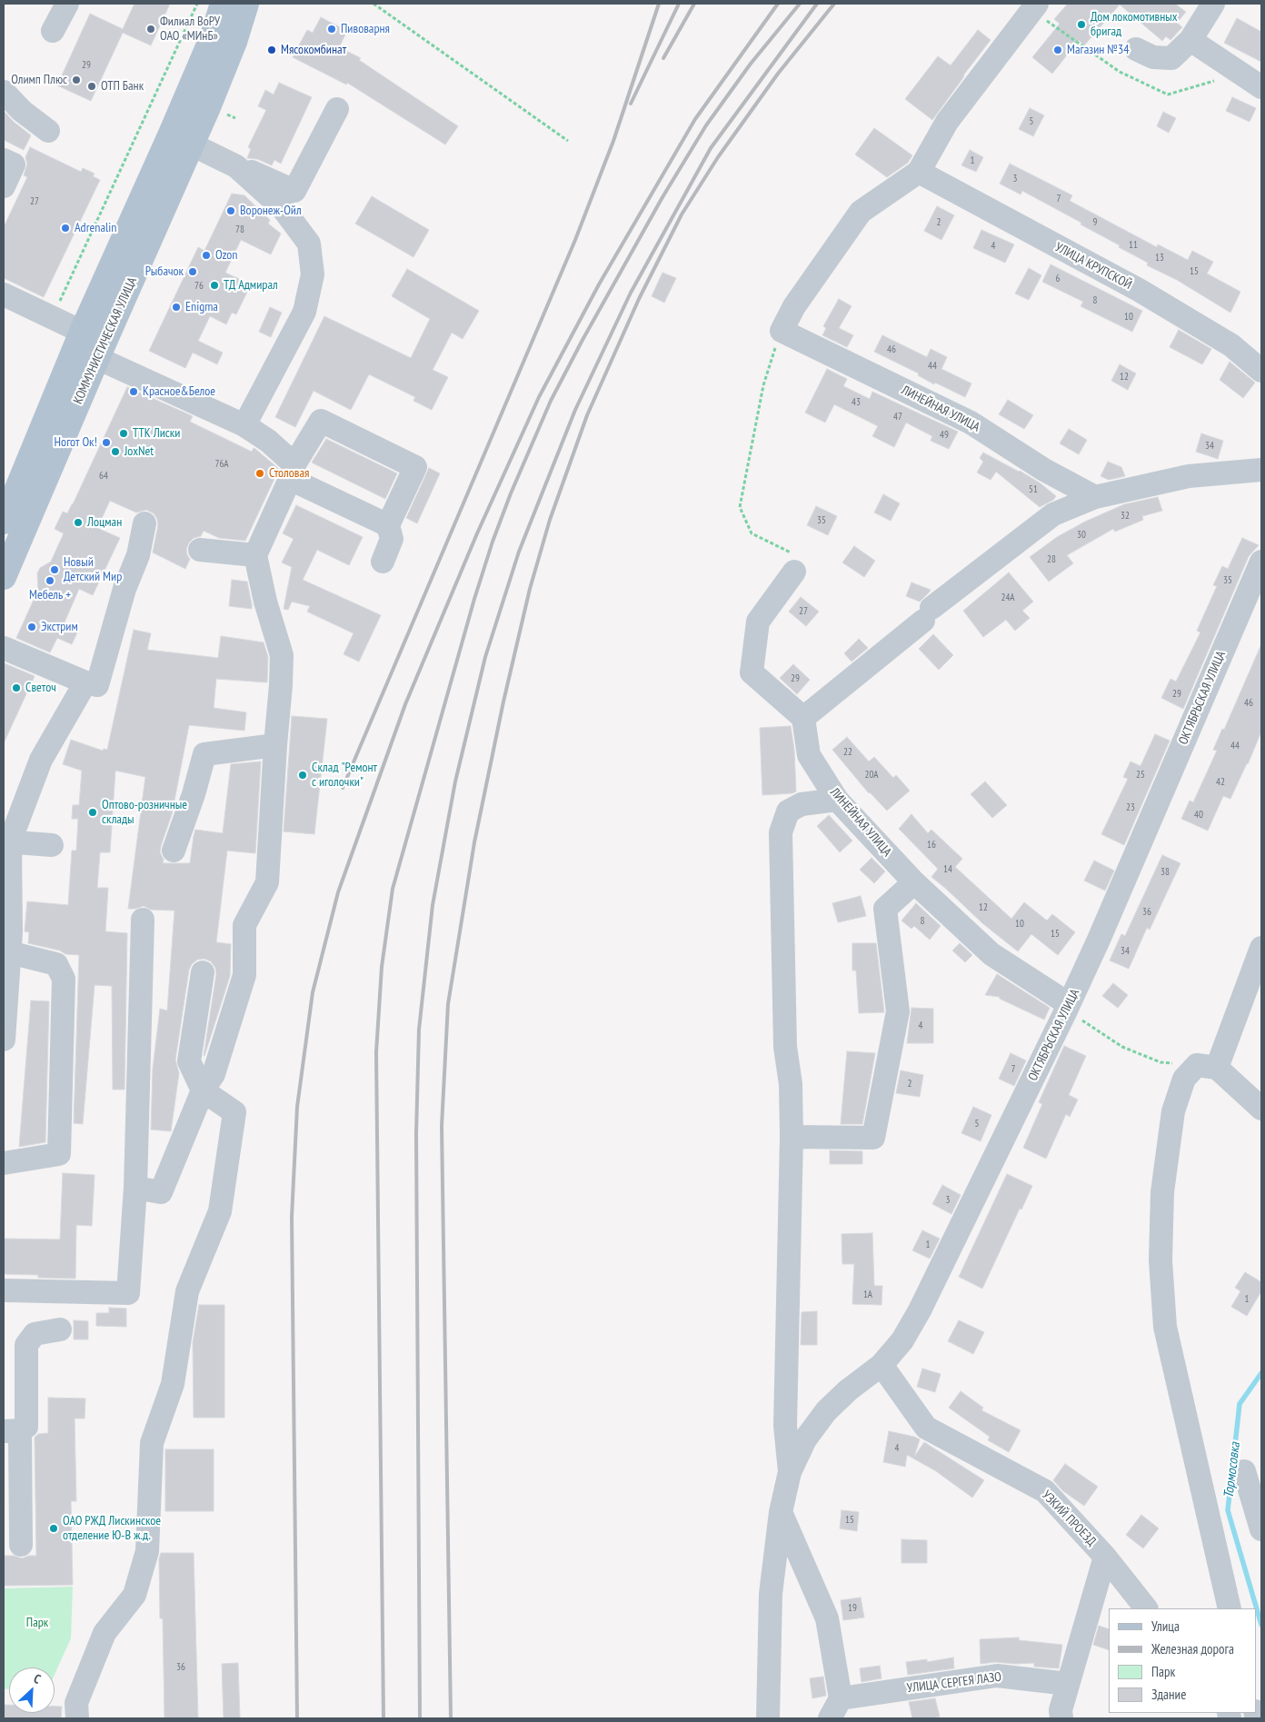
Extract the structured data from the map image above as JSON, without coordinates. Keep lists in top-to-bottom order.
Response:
{
  "streets": {
    "main road": ["КОММУНИСТИЧЕСКАЯ УЛИЦА"],
    "street": [
      "УЛИЦА КРУПСКОЙ",
      "ЛИНЕЙНАЯ УЛИЦА",
      "ОКТЯБРЬСКАЯ УЛИЦА",
      "УЗКИЙ ПРОЕЗД",
      "УЛИЦА СЕРГЕЯ ЛАЗО"
    ]
  },
  "crossings": [
    ["ЛИНЕЙНАЯ УЛИЦА", "ОКТЯБРЬСКАЯ УЛИЦА"],
    ["ОКТЯБРЬСКАЯ УЛИЦА", "УЗКИЙ ПРОЕЗД"],
    ["УЗКИЙ ПРОЕЗД", "УЛИЦА СЕРГЕЯ ЛАЗО"]
  ],
  "water": ["Тормосовка"],
  "parks": ["Парк"],
  "places": [
    "Дом локомотивных бригад",
    "Филиал ВоРУ ОАО «МИнБ»",
    "Пивоварня",
    "Мясокомбинат",
    "Магазин №34",
    "Олимп Плюс",
    "ОТП Банк",
    "Воронеж-Ойл",
    "Adrenalin",
    "Ozon",
    "Рыбачок",
    "ТД Адмирал",
    "Enigma",
    "Красное&Белое",
    "ТТК Лиски",
    "Ногот Ок!",
    "JoxNet",
    "Столовая",
    "Лоцман",
    "Новый Детский Мир",
    "Мебель +",
    "Экстрим",
    "Светоч",
    "Склад \"Ремонт с иголочки\"",
    "Оптово-розничные склады",
    "ОАО РЖД Лискинское отделение Ю-В ж.д."
  ],
  "house_numbers": [
    "29",
    "5",
    "1",
    "3",
    "7",
    "27",
    "2",
    "9",
    "78",
    "11",
    "4",
    "13",
    "15",
    "6",
    "76",
    "8",
    "10",
    "46",
    "44",
    "12",
    "43",
    "47",
    "49",
    "34",
    "76А",
    "64",
    "51",
    "32",
    "35",
    "30",
    "28",
    "35",
    "24А",
    "27",
    "29",
    "29",
    "46",
    "44",
    "22",
    "20А",
    "25",
    "42",
    "23",
    "40",
    "16",
    "14",
    "38",
    "12",
    "36",
    "8",
    "10",
    "15",
    "34",
    "4",
    "7",
    "2",
    "5",
    "3",
    "1",
    "1А",
    "1",
    "4",
    "15",
    "19",
    "36"
  ],
  "legend": [
    "Улица",
    "Железная дорога",
    "Парк",
    "Здание"
  ],
  "north": "top right"
}
